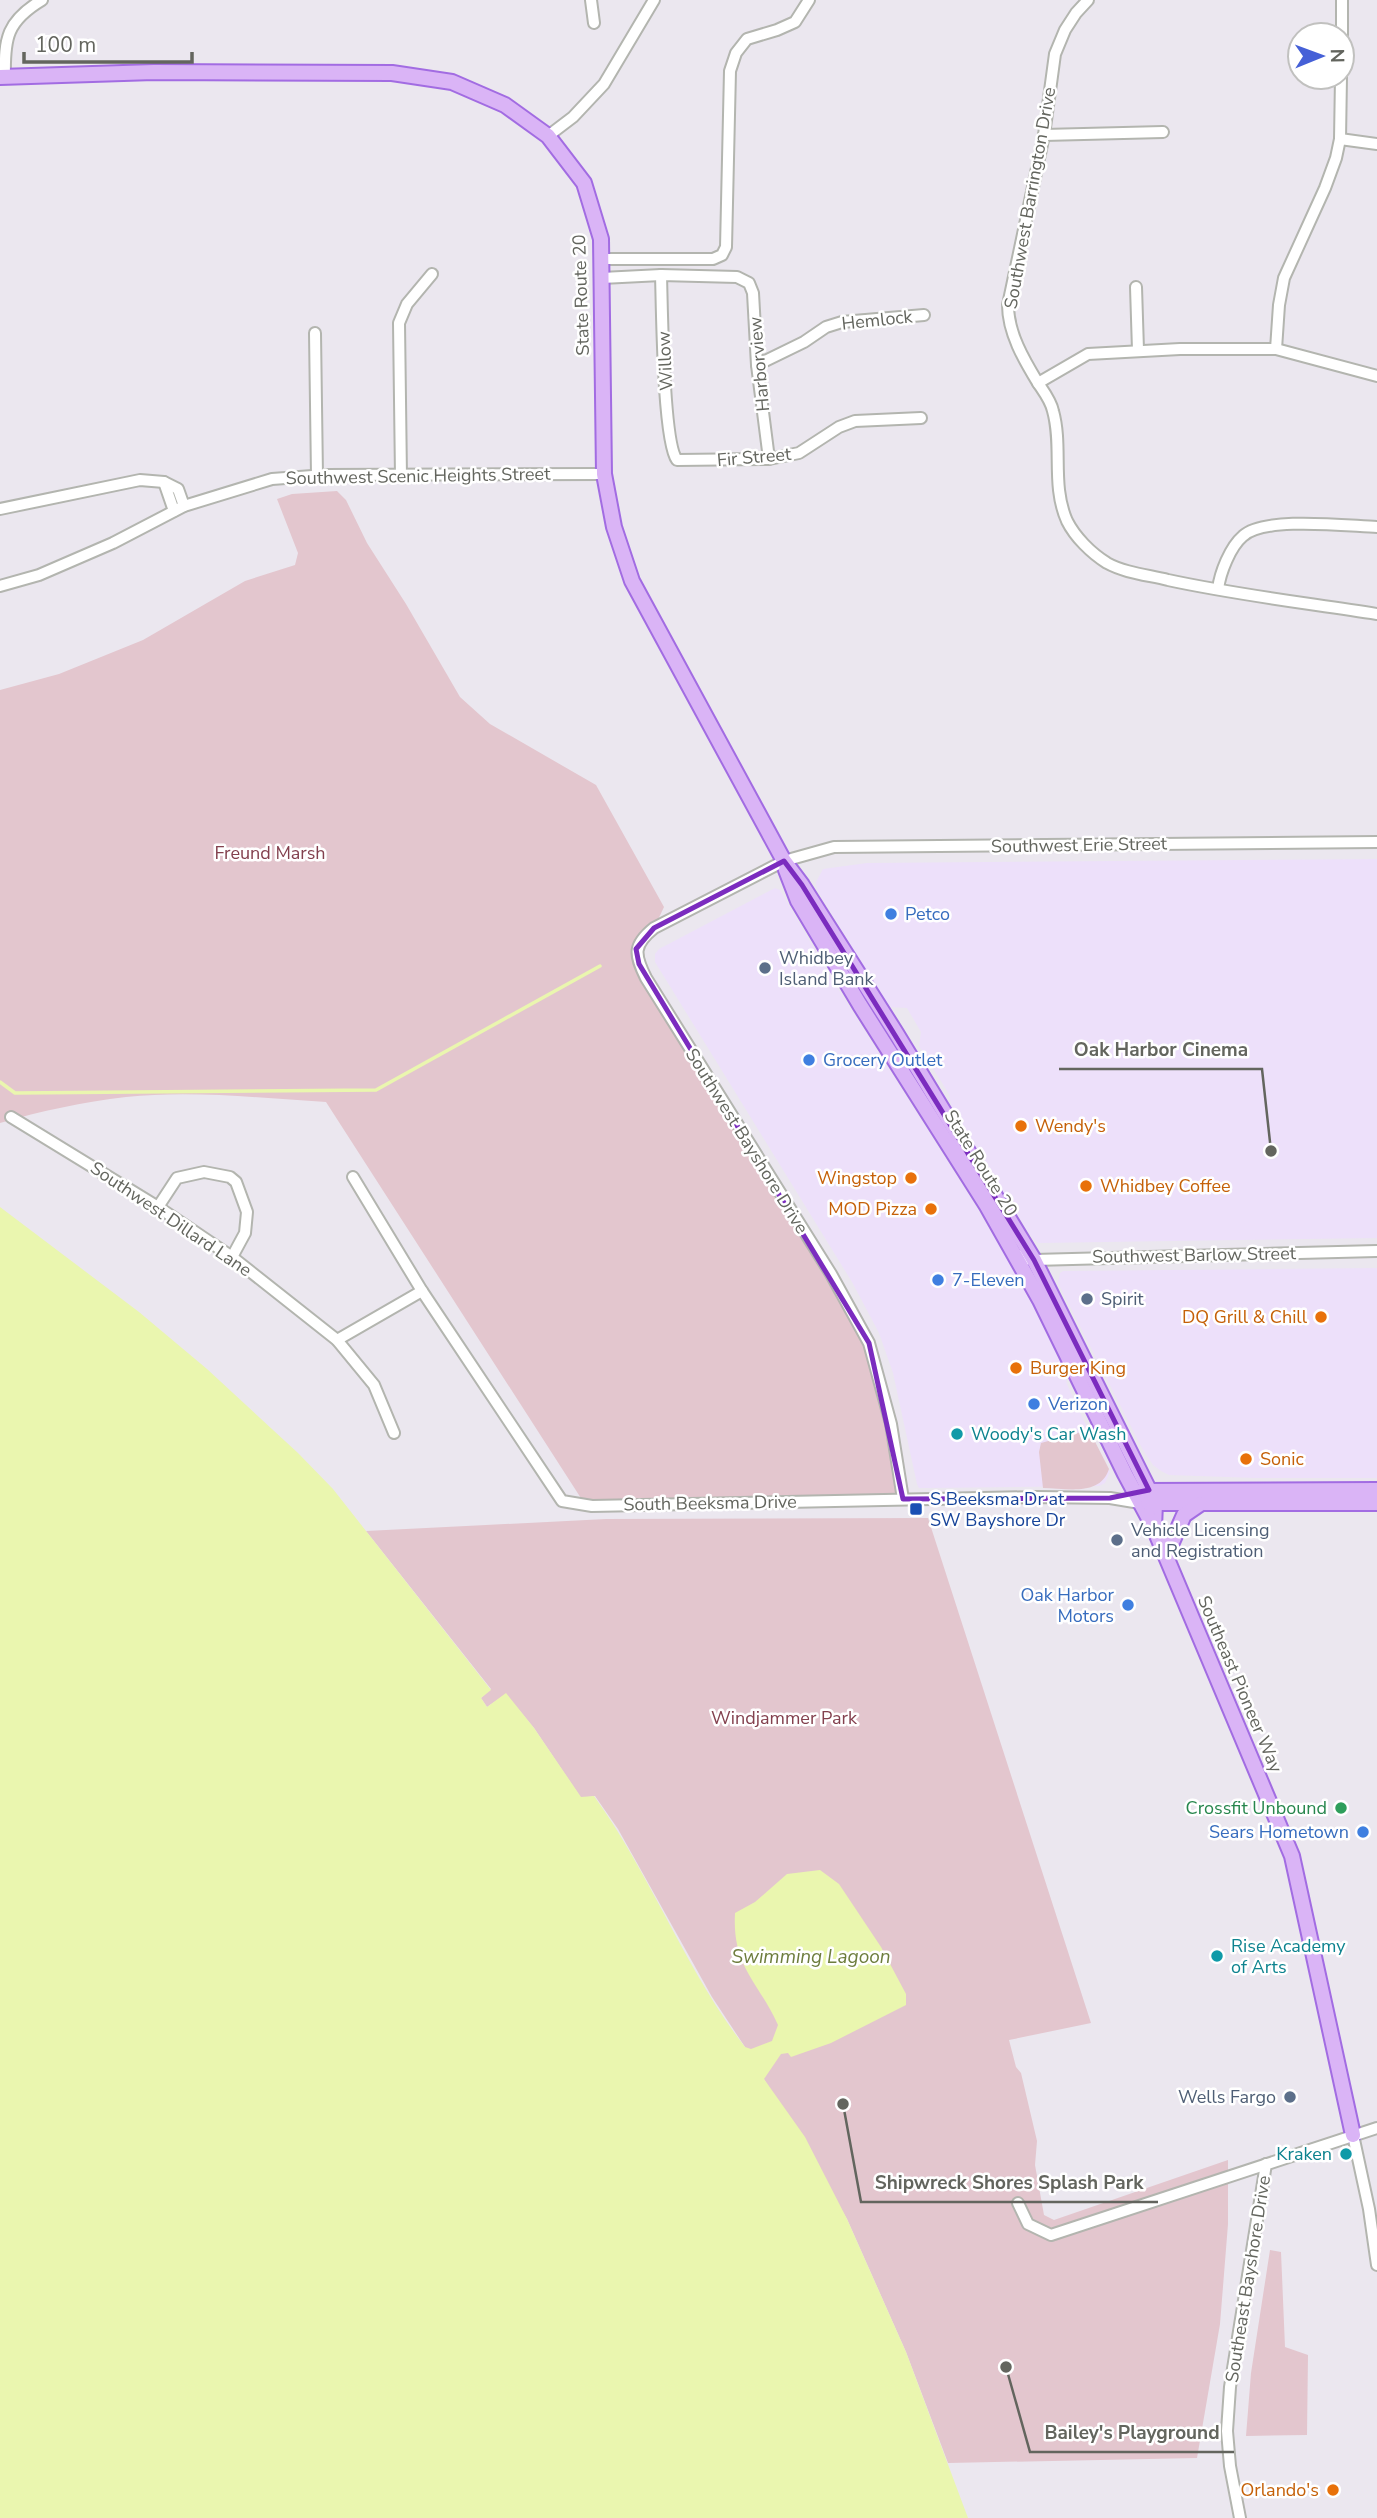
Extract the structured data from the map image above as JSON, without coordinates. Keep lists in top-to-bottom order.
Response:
{
  "streets": {
    "main road": ["State Route 20", "Southeast Pioneer Way"],
    "street": [
      "Southwest Barrington Drive",
      "Hemlock",
      "Willow",
      "Harborview",
      "Fir Street",
      "Southwest Scenic Heights Street",
      "Southwest Erie Street",
      "Southwest Bayshore Drive",
      "Southwest Dillard Lane",
      "Southwest Barlow Street",
      "South Beeksma Drive",
      "Southeast Bayshore Drive"
    ]
  },
  "crossings": [
    ["State Route 20", "Southwest Scenic Heights Street"],
    ["State Route 20", "Southwest Erie Street"],
    ["State Route 20", "Southwest Bayshore Drive"],
    ["State Route 20", "Southwest Barlow Street"],
    ["State Route 20", "South Beeksma Drive"],
    ["State Route 20", "Southeast Pioneer Way"],
    ["Hemlock", "Harborview"],
    ["Willow", "Harborview"],
    ["Willow", "Fir Street"],
    ["Harborview", "Fir Street"],
    ["Southwest Erie Street", "Southwest Bayshore Drive"],
    ["Southwest Bayshore Drive", "South Beeksma Drive"],
    ["South Beeksma Drive", "Southeast Pioneer Way"]
  ],
  "water": ["Swimming Lagoon"],
  "parks": ["Freund Marsh", "Windjammer Park"],
  "places": {
    "other": [
      "Petco",
      "Whidbey Island Bank",
      "Grocery Outlet",
      "Wendy's",
      "Oak Harbor Cinema",
      "Wingstop",
      "Whidbey Coffee",
      "MOD Pizza",
      "7-Eleven",
      "Spirit",
      "DQ Grill & Chill",
      "Burger King",
      "Verizon",
      "Woody's Car Wash",
      "Sonic",
      "Vehicle Licensing and Registration",
      "Oak Harbor Motors",
      "Crossfit Unbound",
      "Sears Hometown",
      "Rise Academy of Arts",
      "Wells Fargo",
      "Shipwreck Shores Splash Park",
      "Kraken",
      "Bailey's Playground",
      "Orlando's"
    ],
    "transit": ["S Beeksma Dr at SW Bayshore Dr"]
  },
  "scale_bar": "100 m",
  "north": "right"
}
